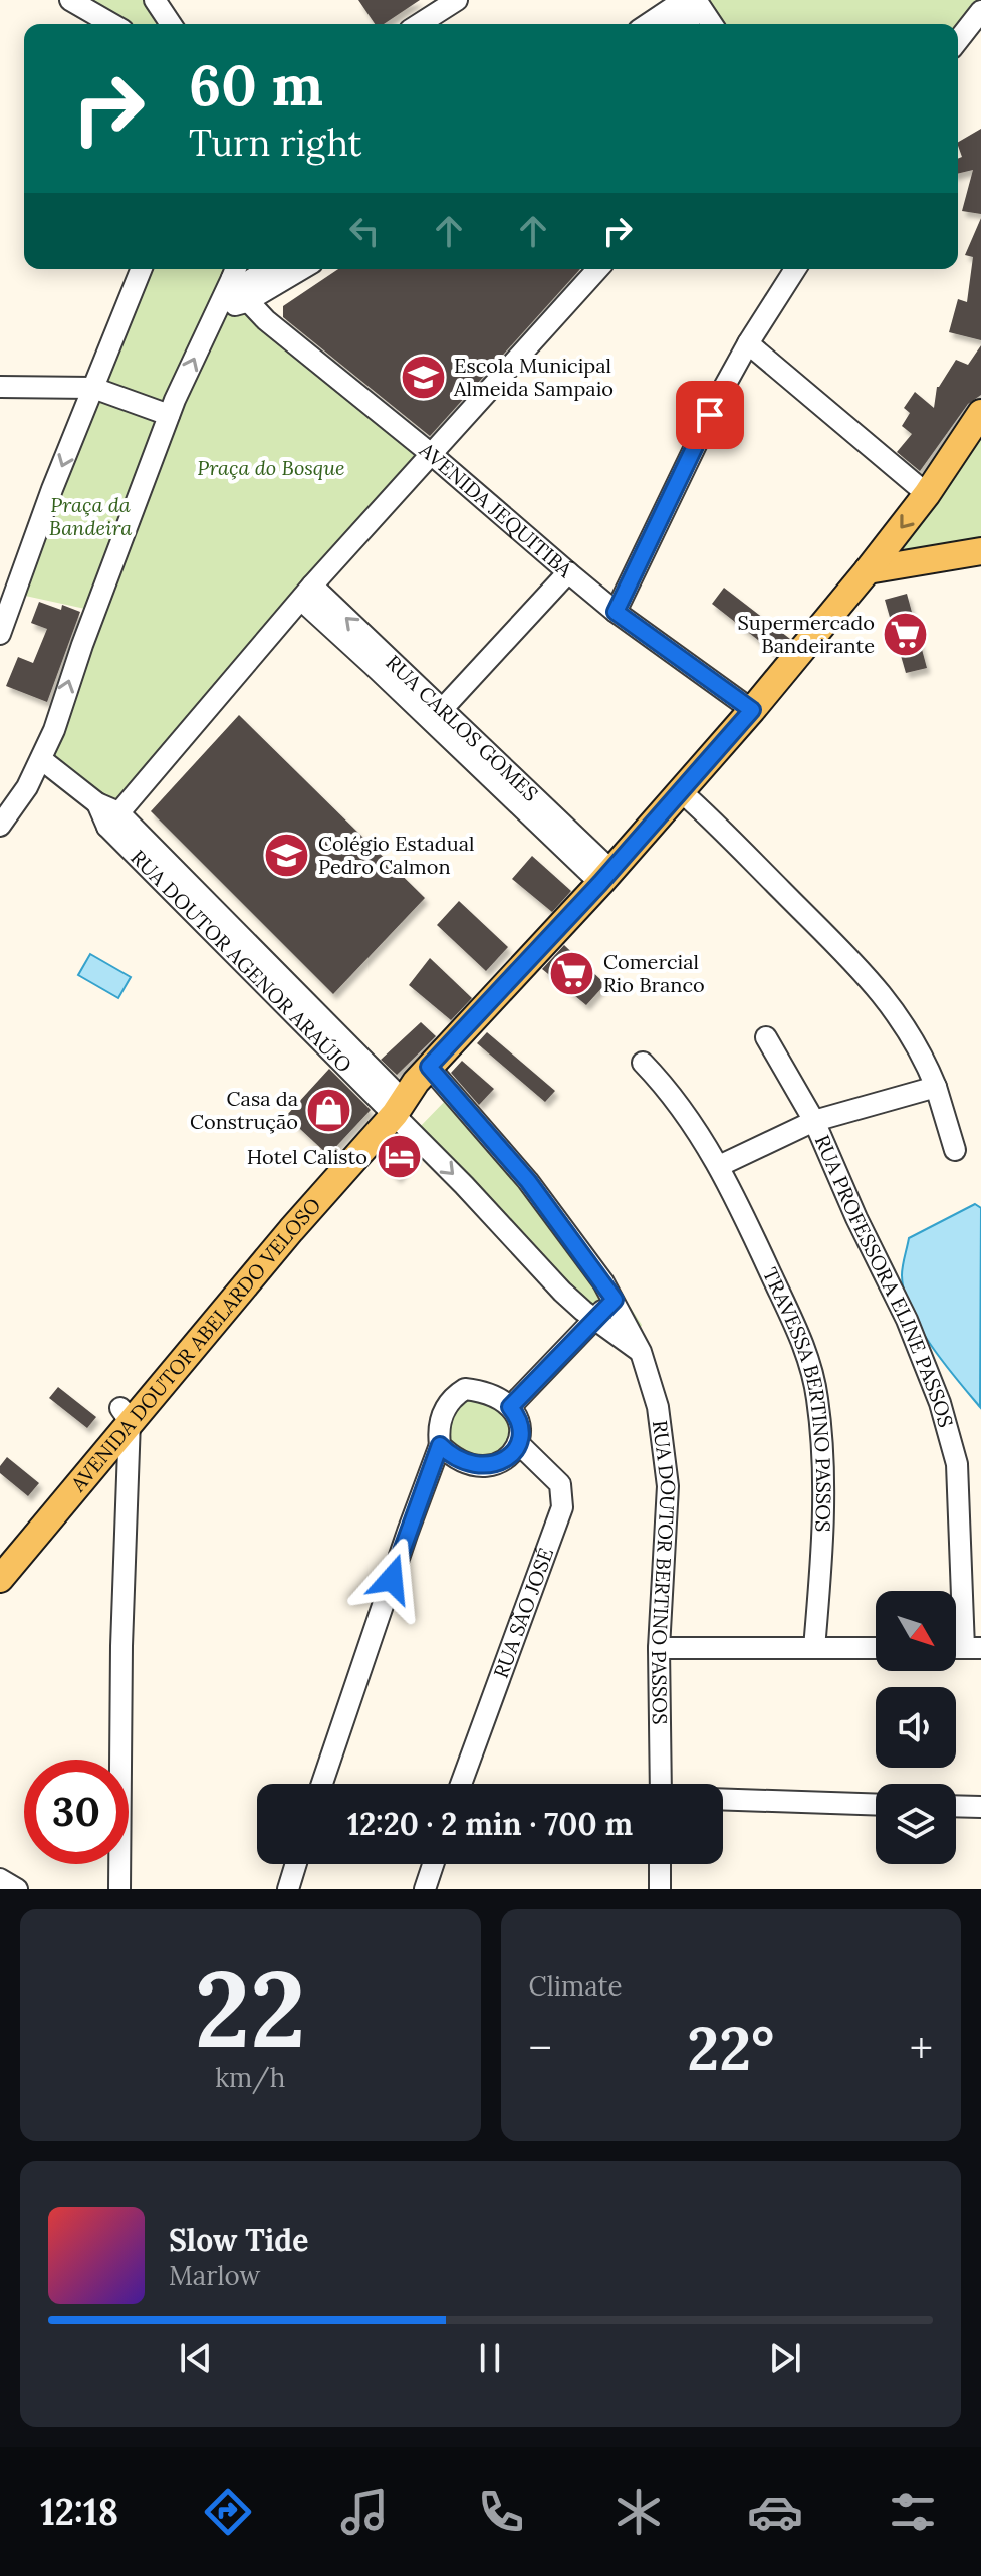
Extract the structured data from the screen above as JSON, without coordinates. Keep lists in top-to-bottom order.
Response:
{
  "streets": {
    "main road": ["AVENIDA DOUTOR ABELARDO VELOSO"],
    "street": [
      "AVENIDA JEQUITIBÁ",
      "RUA CARLOS GOMES",
      "RUA DOUTOR AGENOR ARAÚJO",
      "RUA PROFESSORA ELINE PASSOS",
      "TRAVESSA BERTINO PASSOS",
      "RUA DOUTOR BERTINO PASSOS",
      "RUA SÃO JOSÉ"
    ]
  },
  "crossings": [
    ["AVENIDA JEQUITIBÁ", "AVENIDA DOUTOR ABELARDO VELOSO"],
    ["RUA CARLOS GOMES", "AVENIDA DOUTOR ABELARDO VELOSO"],
    ["RUA DOUTOR AGENOR ARAÚJO", "AVENIDA DOUTOR ABELARDO VELOSO"],
    ["RUA DOUTOR AGENOR ARAÚJO", "RUA DOUTOR BERTINO PASSOS"],
    ["AVENIDA DOUTOR ABELARDO VELOSO", "RUA DOUTOR BERTINO PASSOS"]
  ],
  "parks": ["Praça do Bosque", "Praça da Bandeira"],
  "places": {
    "school or university": ["Escola Municipal Almeida Sampaio", "Colégio Estadual Pedro Calmon"],
    "supermarket": ["Supermercado Bandeirante", "Comercial Rio Branco"],
    "shop": ["Casa da Construção"],
    "hotel": ["Hotel Calisto"]
  },
  "north": "bottom right",
  "page": {
    "turn": ["60 m", "Turn right"],
    "limit": "30",
    "trip": "12:20 · 2 min · 700 m",
    "tile": [
      ["22", "km/h"],
      "Climate"
    ],
    "heat": ["−", "22°", "+"],
    "song": ["Slow Tide", "Marlow"],
    "tabs": "12:18"
  }
}
